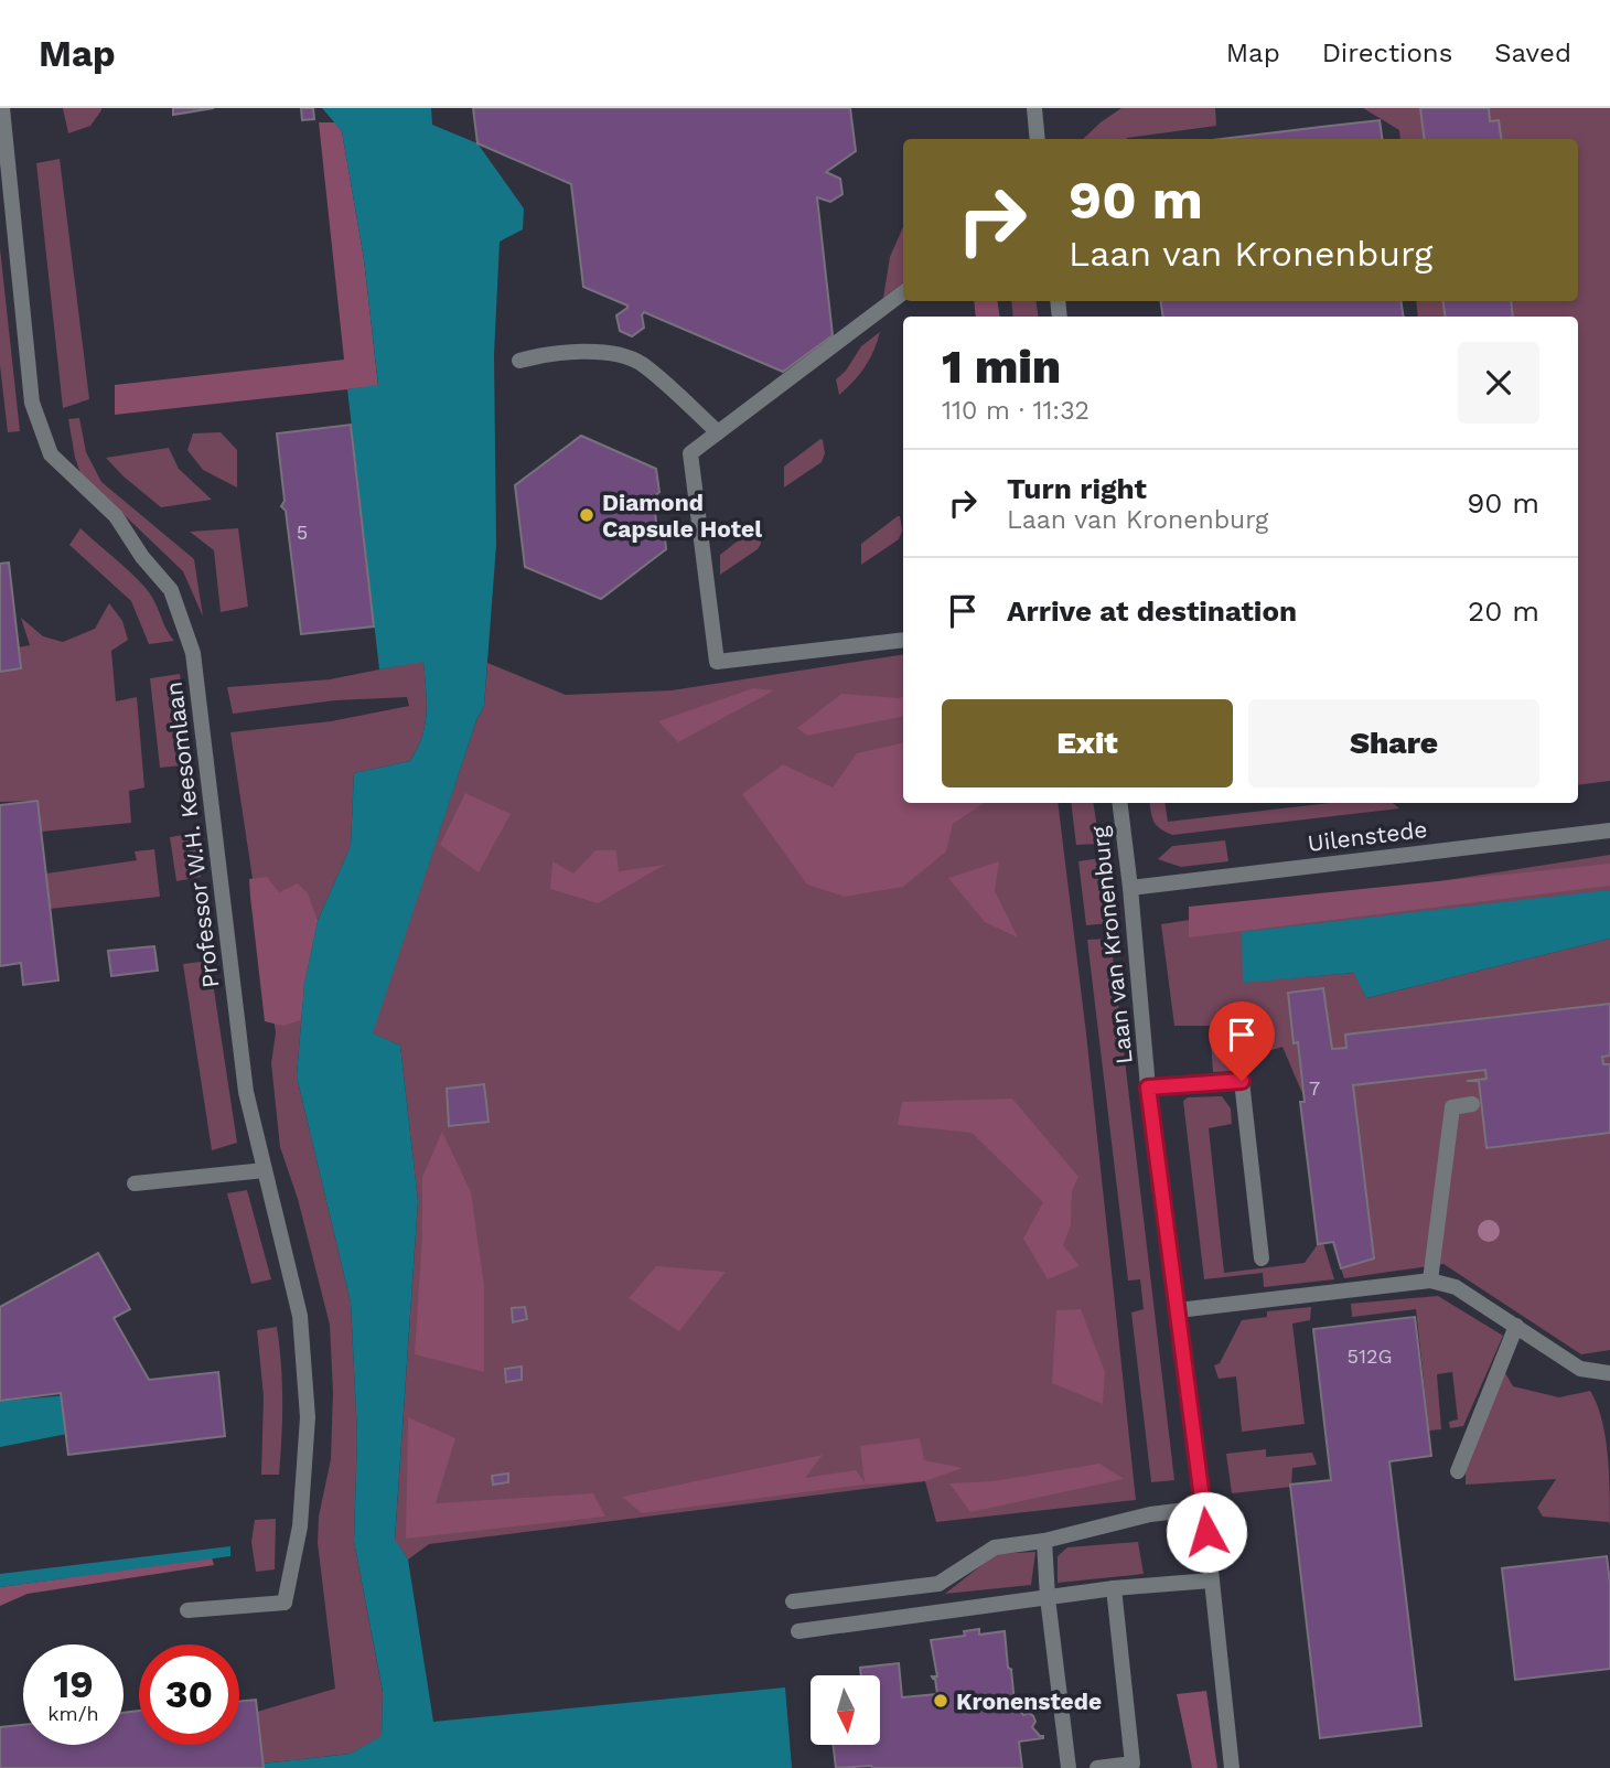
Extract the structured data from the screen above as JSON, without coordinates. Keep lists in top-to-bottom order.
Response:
{
  "streets": {
    "street": ["Professor W.H. Keesomlaan", "Uilenstede", "Laan van Kronenburg"]
  },
  "crossings": [
    ["Uilenstede", "Laan van Kronenburg"]
  ],
  "places": ["Diamond Capsule Hotel", "Kronenstede"],
  "house_numbers": ["5", "7", "512G"],
  "north": "bottom",
  "page": {
    "header": "Map",
    "nav": ["Map", "Directions", "Saved"],
    "turn": ["90 m", "Laan van Kronenburg"],
    "heading": ["1 min", "110 m · 11:32"],
    "list": [
      {
        "name": "Turn right",
        "note": "Laan van Kronenburg",
        "value": "90 m"
      },
      {
        "name": "Arrive at destination",
        "value": "20 m"
      }
    ],
    "buttons": ["Exit", "Share"],
    "speed": "19 km/h",
    "limit": "30"
  }
}
